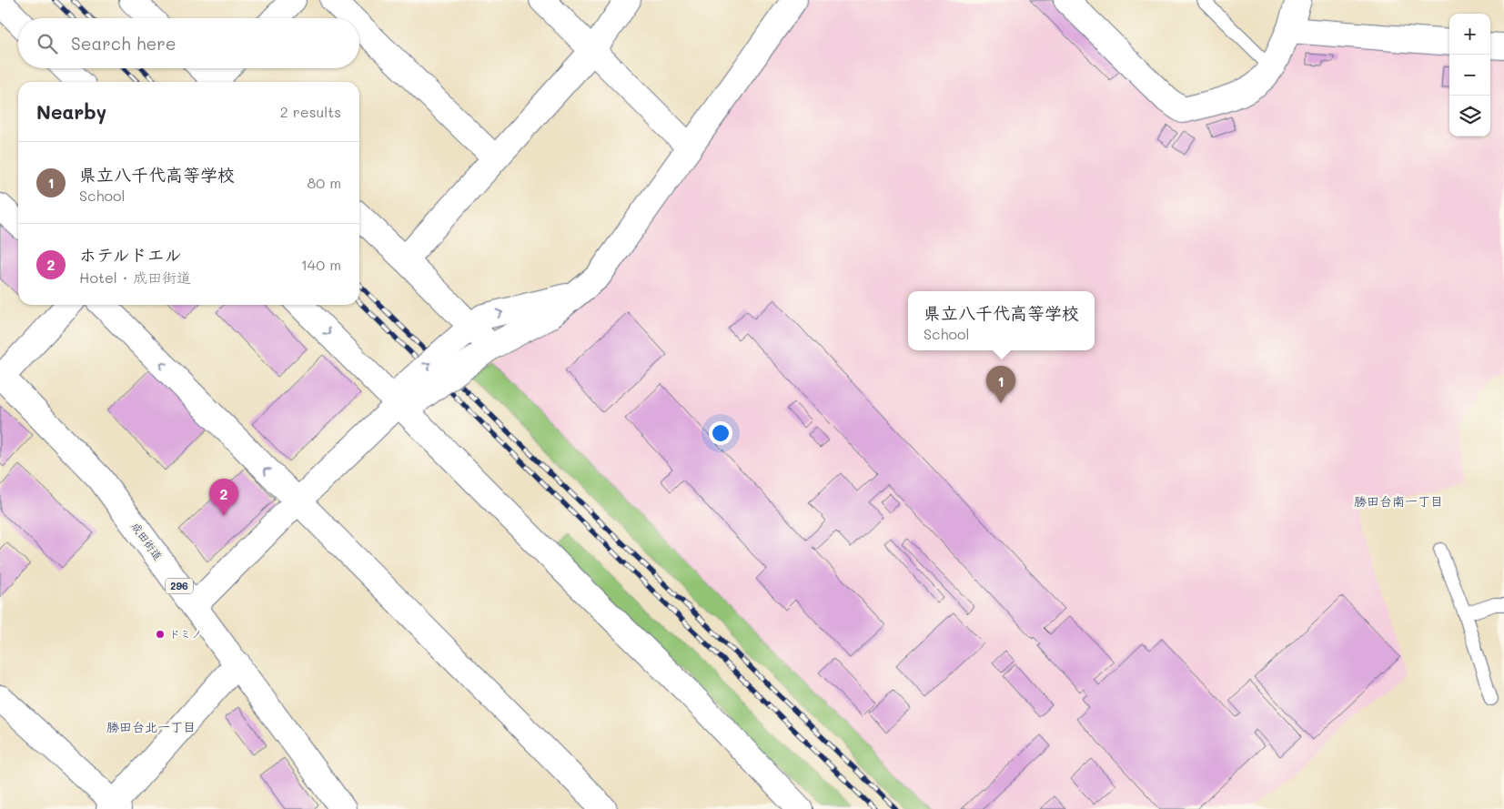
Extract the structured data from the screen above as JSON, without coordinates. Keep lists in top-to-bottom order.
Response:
{
  "streets": {
    "main road": ["成田街道", "296"]
  },
  "districts": ["勝田台南一丁目", "勝田台北一丁目"],
  "places": ["ドミノ"],
  "page": {
    "map_buttons": ["+", "−"],
    "search": "Search here",
    "heading": ["Nearby", "2 results"],
    "list": [
      {
        "mark": "1",
        "name": "県立八千代高等学校",
        "note": "School",
        "value": "80 m"
      },
      {
        "mark": "2",
        "name": "ホテルドエル",
        "note": "Hotel · 成田街道",
        "value": "140 m"
      }
    ],
    "popup": ["県立八千代高等学校", "School"],
    "pins": ["1", "2"]
  }
}
